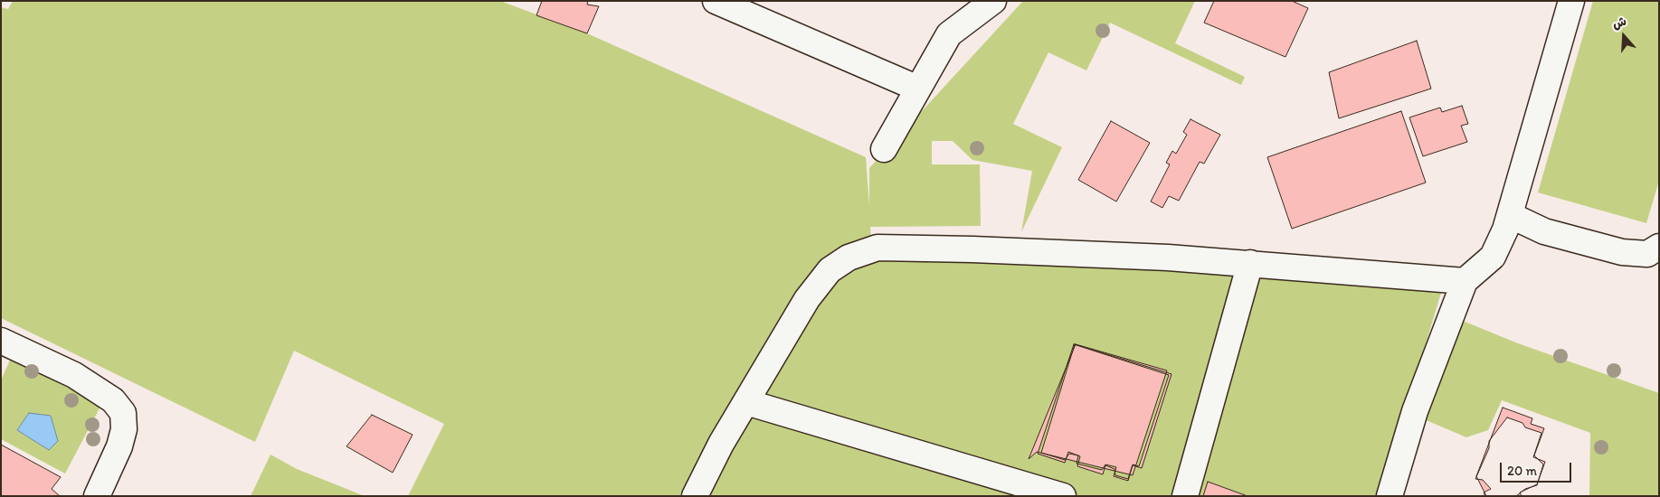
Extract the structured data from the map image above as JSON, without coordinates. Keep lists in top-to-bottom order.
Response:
{
  "scale_bar": "20 m",
  "north": "top"
}
